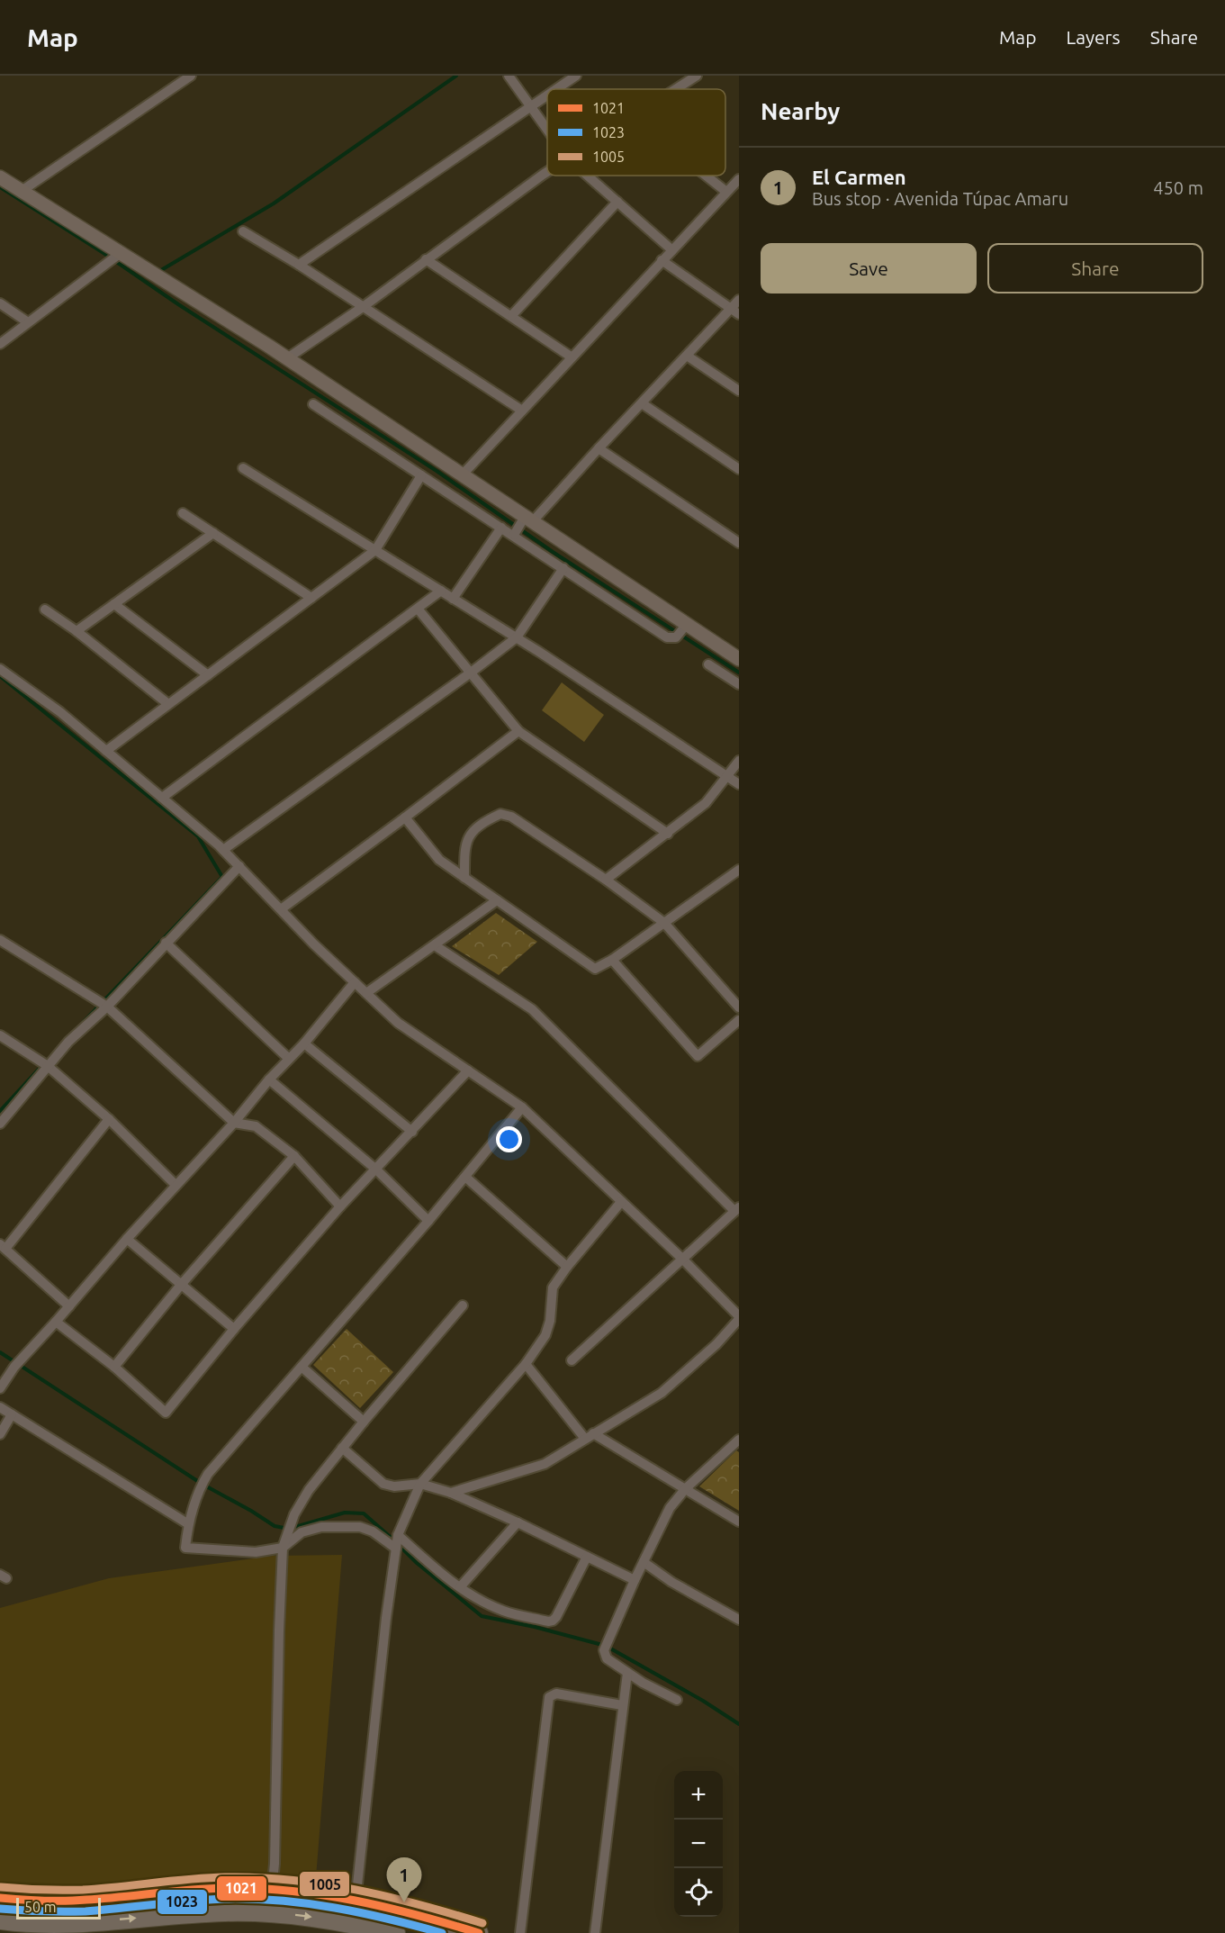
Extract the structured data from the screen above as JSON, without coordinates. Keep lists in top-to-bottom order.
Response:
{
  "lines": ["transit line 1005", "transit line 1021", "transit line 1023"],
  "legend": ["1021", "1023", "1005"],
  "scale_bar": "50 m",
  "page": {
    "header": "Map",
    "nav": ["Map", "Layers", "Share"],
    "heading": "Nearby",
    "list": [
      {
        "mark": "1",
        "name": "El Carmen",
        "note": "Bus stop · Avenida Túpac Amaru",
        "value": "450 m"
      }
    ],
    "buttons": ["Save", "Share"],
    "map_buttons": ["+", "−"],
    "pins": "1",
    "scale": "50 m"
  }
}
